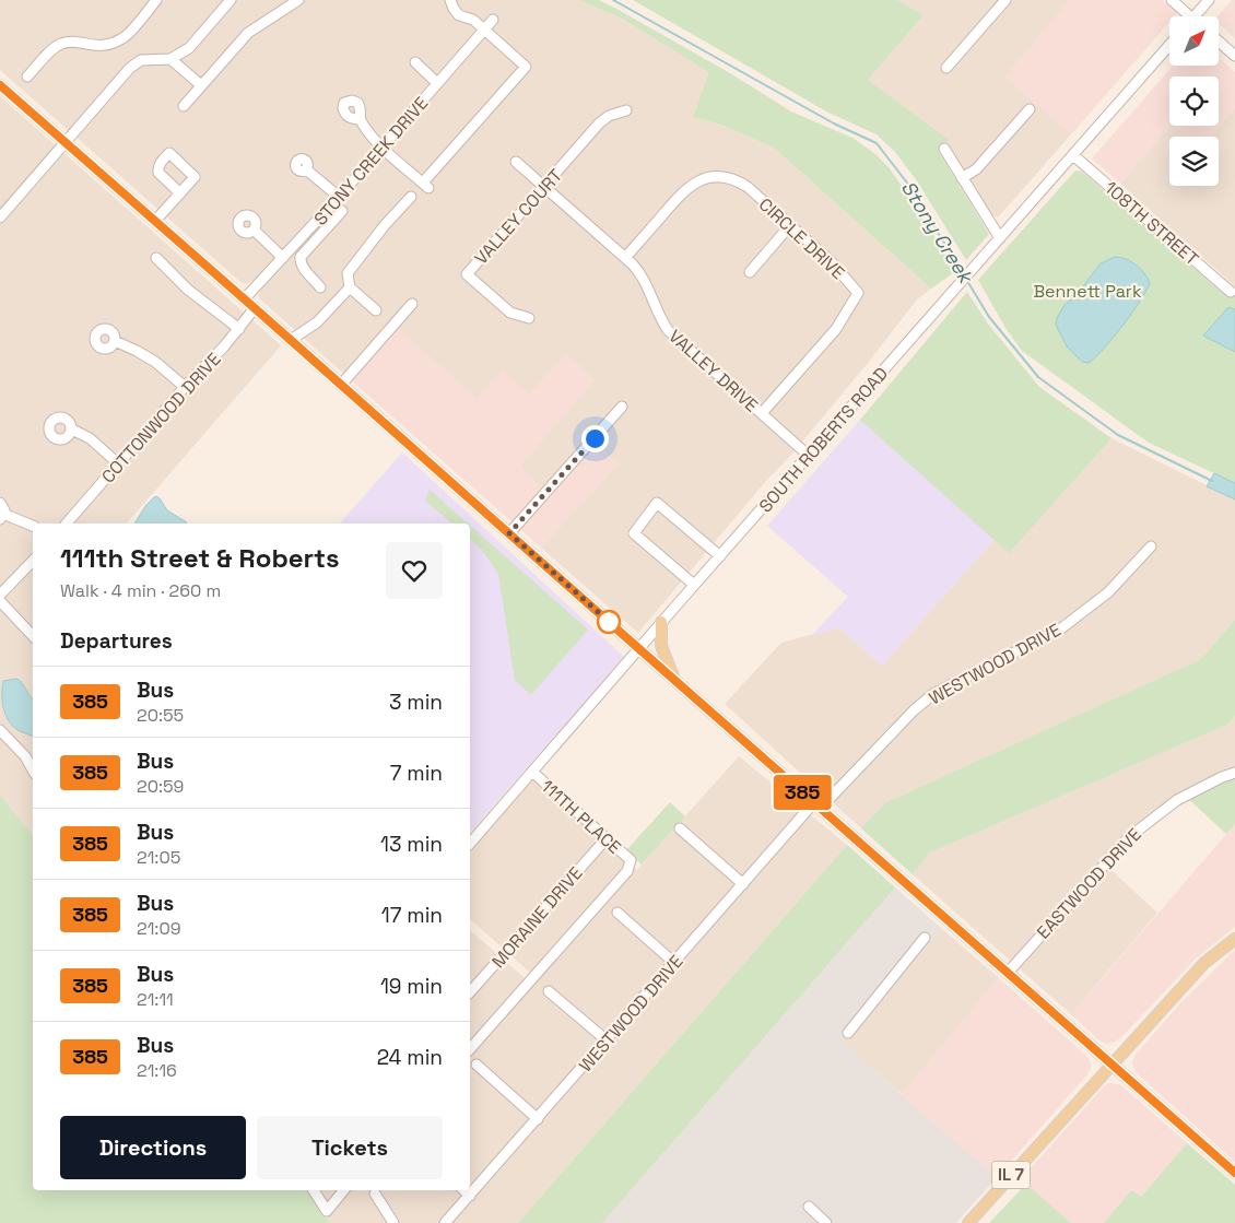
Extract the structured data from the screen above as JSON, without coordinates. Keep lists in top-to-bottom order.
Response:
{
  "streets": {
    "main road": ["IL 7"],
    "street": [
      "STONY CREEK DRIVE",
      "VALLEY COURT",
      "108TH STREET",
      "CIRCLE DRIVE",
      "VALLEY DRIVE",
      "COTTONWOOD DRIVE",
      "SOUTH ROBERTS ROAD",
      "WESTWOOD DRIVE",
      "111TH PLACE",
      "EASTWOOD DRIVE",
      "MORAINE DRIVE"
    ]
  },
  "crossings": [
    ["VALLEY COURT", "VALLEY DRIVE"],
    ["108TH STREET", "SOUTH ROBERTS ROAD"],
    ["CIRCLE DRIVE", "VALLEY DRIVE"],
    ["VALLEY DRIVE", "SOUTH ROBERTS ROAD"],
    ["SOUTH ROBERTS ROAD", "111TH PLACE"],
    ["111TH PLACE", "MORAINE DRIVE"]
  ],
  "water": ["Stony Creek"],
  "parks": ["Bennett Park"],
  "lines": ["bus line 385"],
  "north": "top right",
  "page": {
    "on_map": "385",
    "heading": [
      ["111th Street & Roberts", "Walk · 4 min · 260 m"],
      "Departures"
    ],
    "list": [
      {
        "mark": "385",
        "name": "Bus",
        "note": "20:55",
        "value": "3 min"
      },
      {
        "mark": "385",
        "name": "Bus",
        "note": "20:59",
        "value": "7 min"
      },
      {
        "mark": "385",
        "name": "Bus",
        "note": "21:05",
        "value": "13 min"
      },
      {
        "mark": "385",
        "name": "Bus",
        "note": "21:09",
        "value": "17 min"
      },
      {
        "mark": "385",
        "name": "Bus",
        "note": "21:11",
        "value": "19 min"
      },
      {
        "mark": "385",
        "name": "Bus",
        "note": "21:16",
        "value": "24 min"
      }
    ],
    "buttons": ["Directions", "Tickets"]
  }
}
